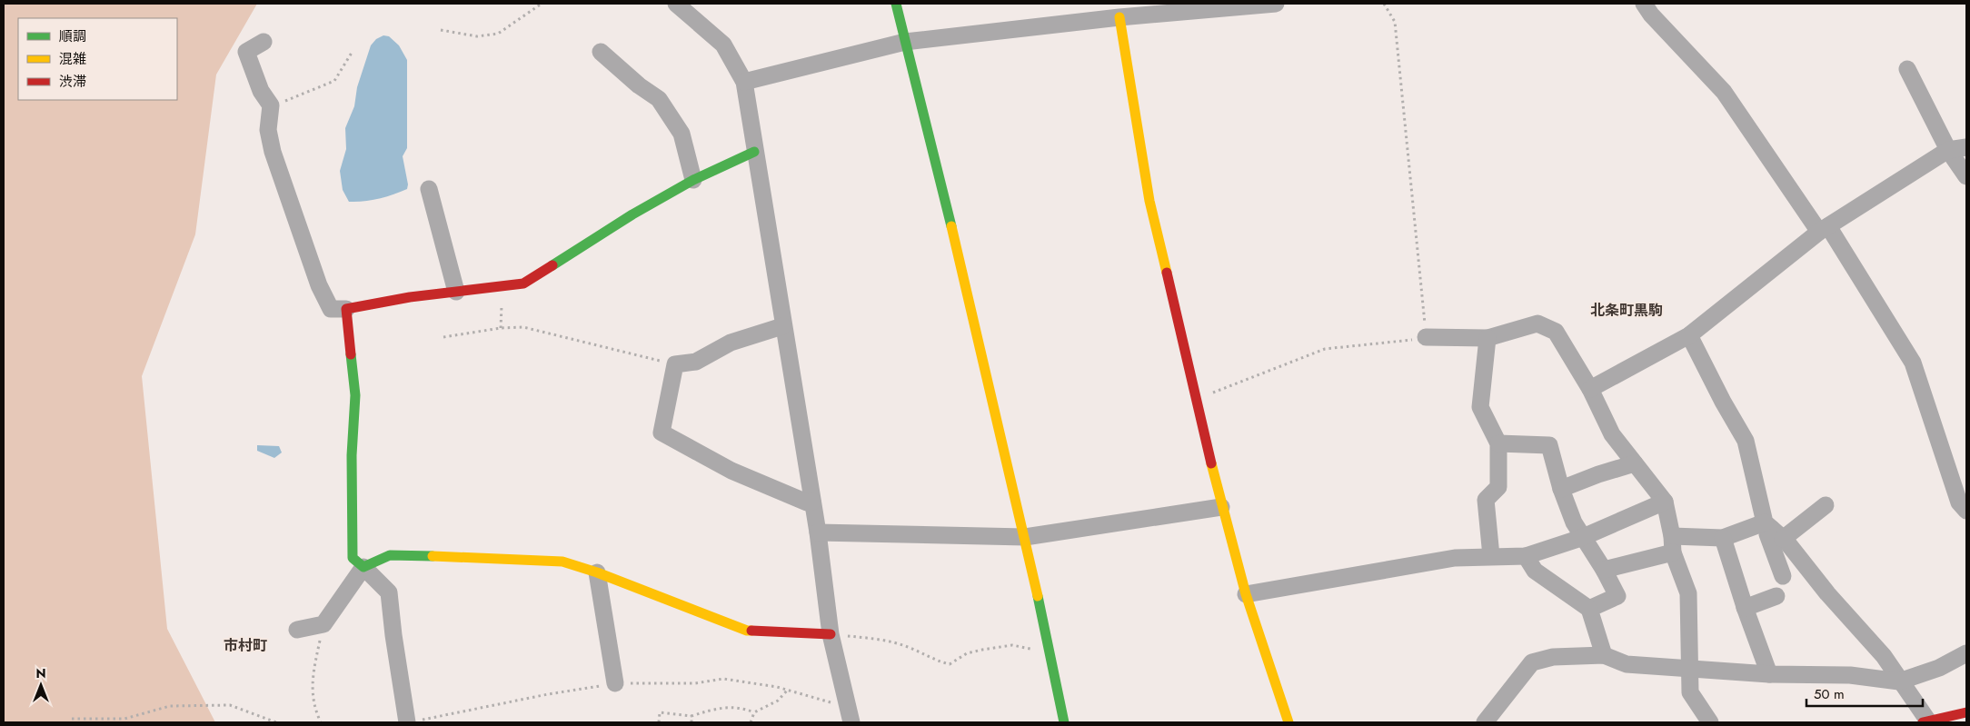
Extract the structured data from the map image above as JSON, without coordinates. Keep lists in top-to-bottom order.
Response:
{
  "districts": ["北条町黒駒", "市村町"],
  "legend": ["順調", "混雑", "渋滞"],
  "scale_bar": "50 m",
  "north": "top"
}
